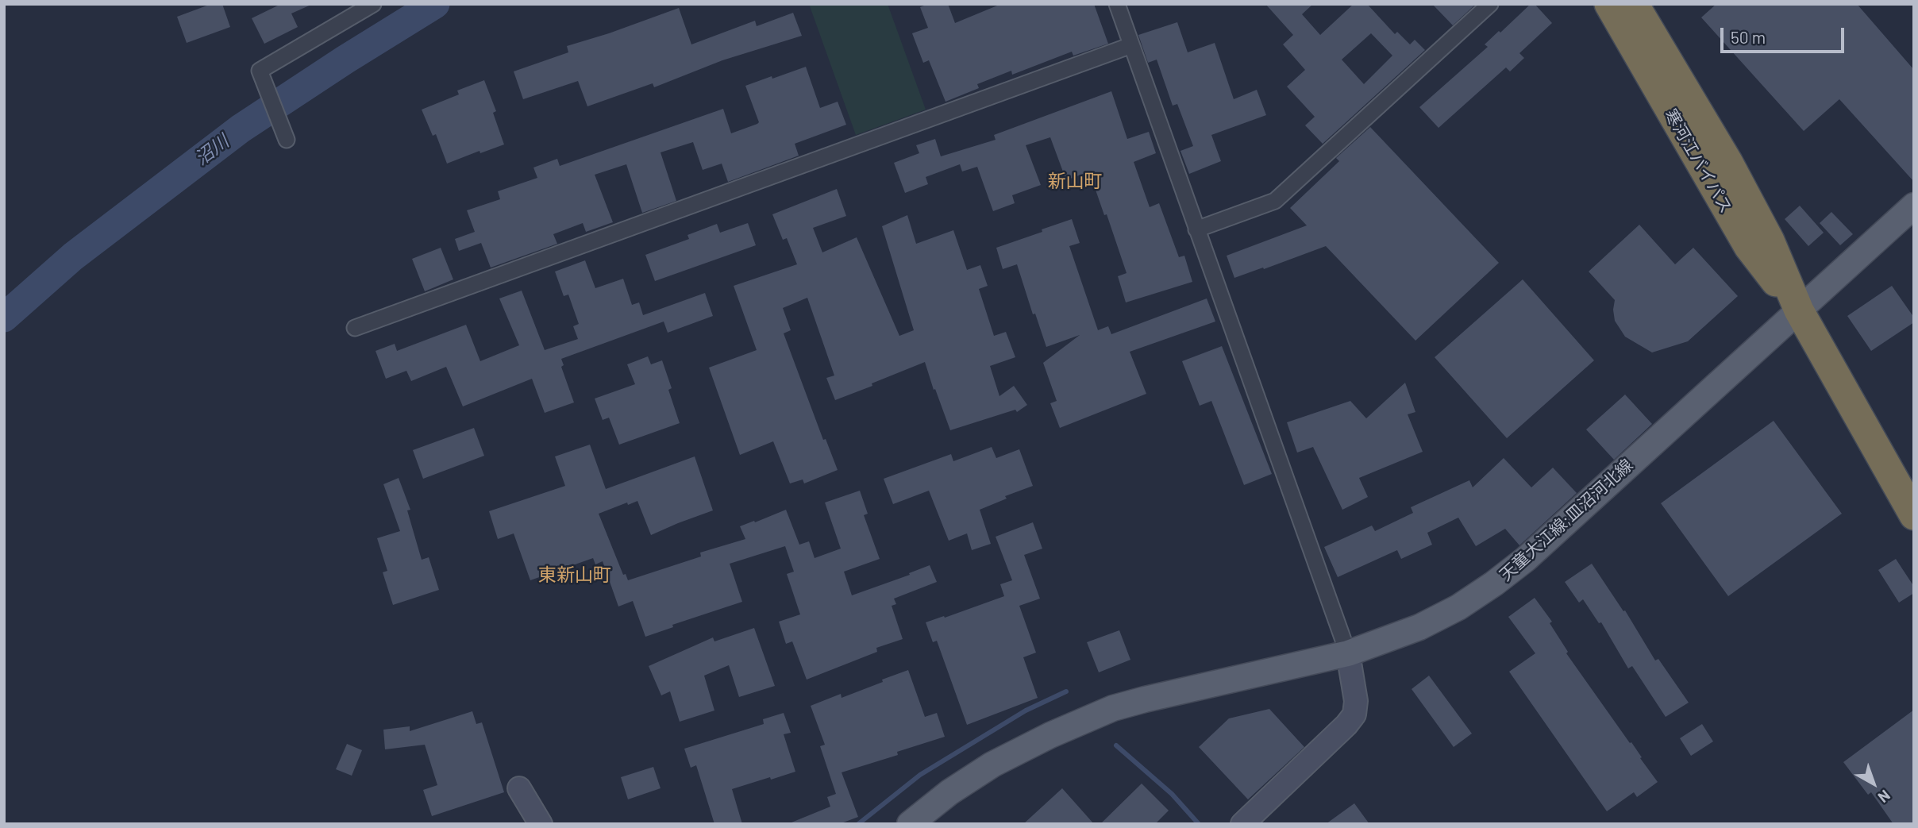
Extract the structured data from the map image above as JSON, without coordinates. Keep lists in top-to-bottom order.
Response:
{
  "streets": {
    "highway": ["寒河江バイパス"],
    "main road": ["天童大江線;皿沼河北線"]
  },
  "crossings": [
    ["寒河江バイパス", "天童大江線;皿沼河北線"]
  ],
  "districts": ["新山町", "東新山町"],
  "water": ["沼川"],
  "scale_bar": "50 m",
  "north": "bottom right"
}
